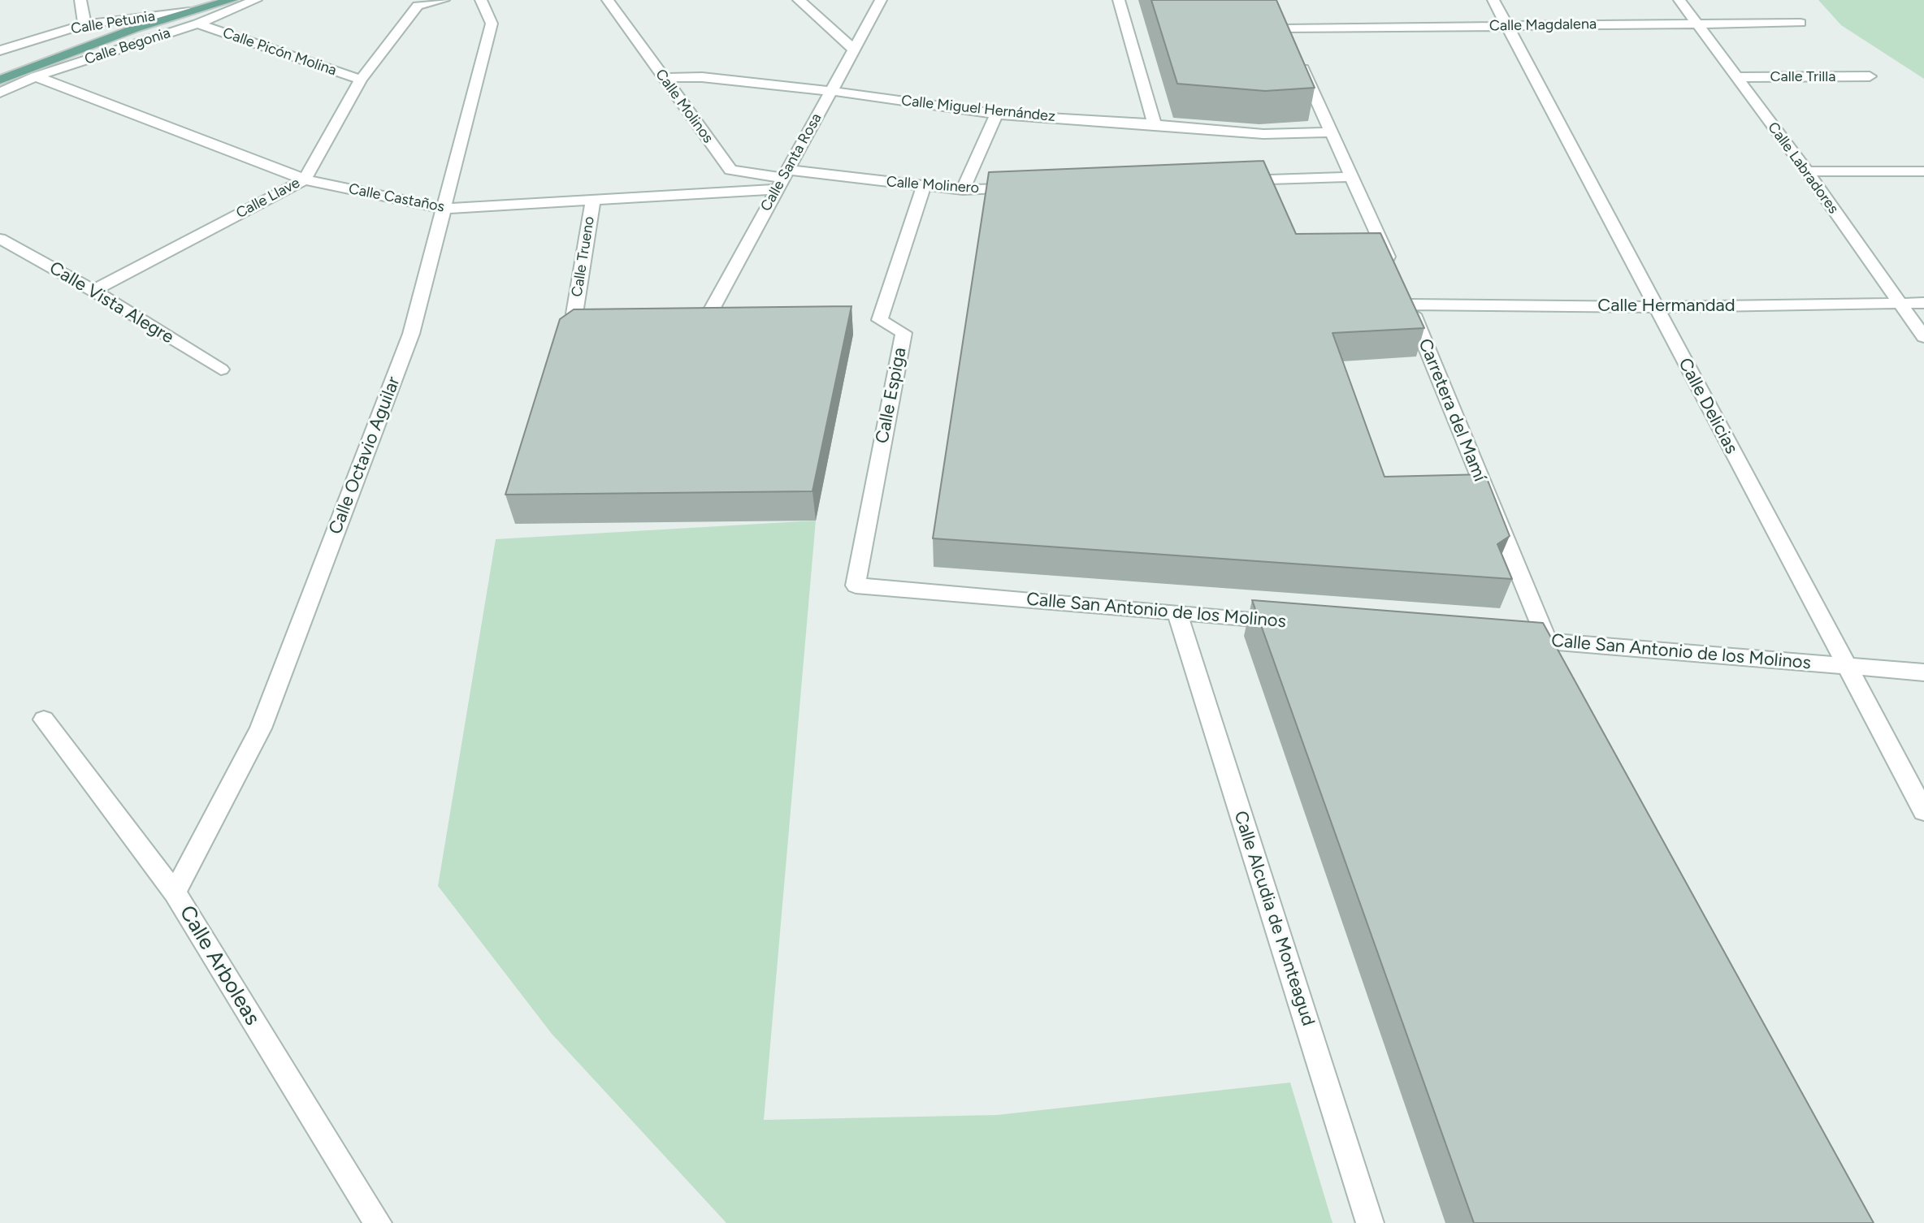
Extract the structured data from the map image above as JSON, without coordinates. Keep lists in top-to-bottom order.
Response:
{
  "streets": {
    "street": [
      "Calle Petunia",
      "Calle Magdalena",
      "Calle Begonia",
      "Calle Picón Molina",
      "Calle Trilla",
      "Calle Molinos",
      "Calle Miguel Hernández",
      "Calle Santa Rosa",
      "Calle Labradores",
      "Calle Molinero",
      "Calle Llave",
      "Calle Castaños",
      "Calle Trueno",
      "Calle Vista Alegre",
      "Calle Hermandad",
      "Calle Espiga",
      "Calle Delicias",
      "Carretera del Mamí",
      "Calle Octavio Aguilar",
      "Calle San Antonio de los Molinos",
      "Calle Alcudia de Monteagud",
      "Calle Arboleas"
    ]
  },
  "crossings": [
    ["Calle Magdalena", "Calle Labradores"],
    ["Calle Magdalena", "Calle Delicias"],
    ["Calle Magdalena", "Carretera del Mamí"],
    ["Calle Begonia", "Calle Picón Molina"],
    ["Calle Begonia", "Calle Castaños"],
    ["Calle Picón Molina", "Calle Llave"],
    ["Calle Trilla", "Calle Labradores"],
    ["Calle Molinos", "Calle Miguel Hernández"],
    ["Calle Molinos", "Calle Santa Rosa"],
    ["Calle Molinos", "Calle Molinero"],
    ["Calle Molinos", "Calle Castaños"],
    ["Calle Miguel Hernández", "Calle Santa Rosa"],
    ["Calle Miguel Hernández", "Carretera del Mamí"],
    ["Calle Santa Rosa", "Calle Molinero"],
    ["Calle Santa Rosa", "Calle Castaños"],
    ["Calle Labradores", "Calle Hermandad"],
    ["Calle Molinero", "Calle Castaños"],
    ["Calle Molinero", "Calle Espiga"],
    ["Calle Llave", "Calle Castaños"],
    ["Calle Llave", "Calle Vista Alegre"],
    ["Calle Castaños", "Calle Trueno"],
    ["Calle Castaños", "Calle Octavio Aguilar"],
    ["Calle Hermandad", "Calle Delicias"],
    ["Calle Hermandad", "Carretera del Mamí"],
    ["Calle Espiga", "Calle San Antonio de los Molinos"],
    ["Calle Delicias", "Calle San Antonio de los Molinos"],
    ["Carretera del Mamí", "Calle San Antonio de los Molinos"],
    ["Calle Octavio Aguilar", "Calle Arboleas"],
    ["Calle San Antonio de los Molinos", "Calle Alcudia de Monteagud"]
  ]
}
